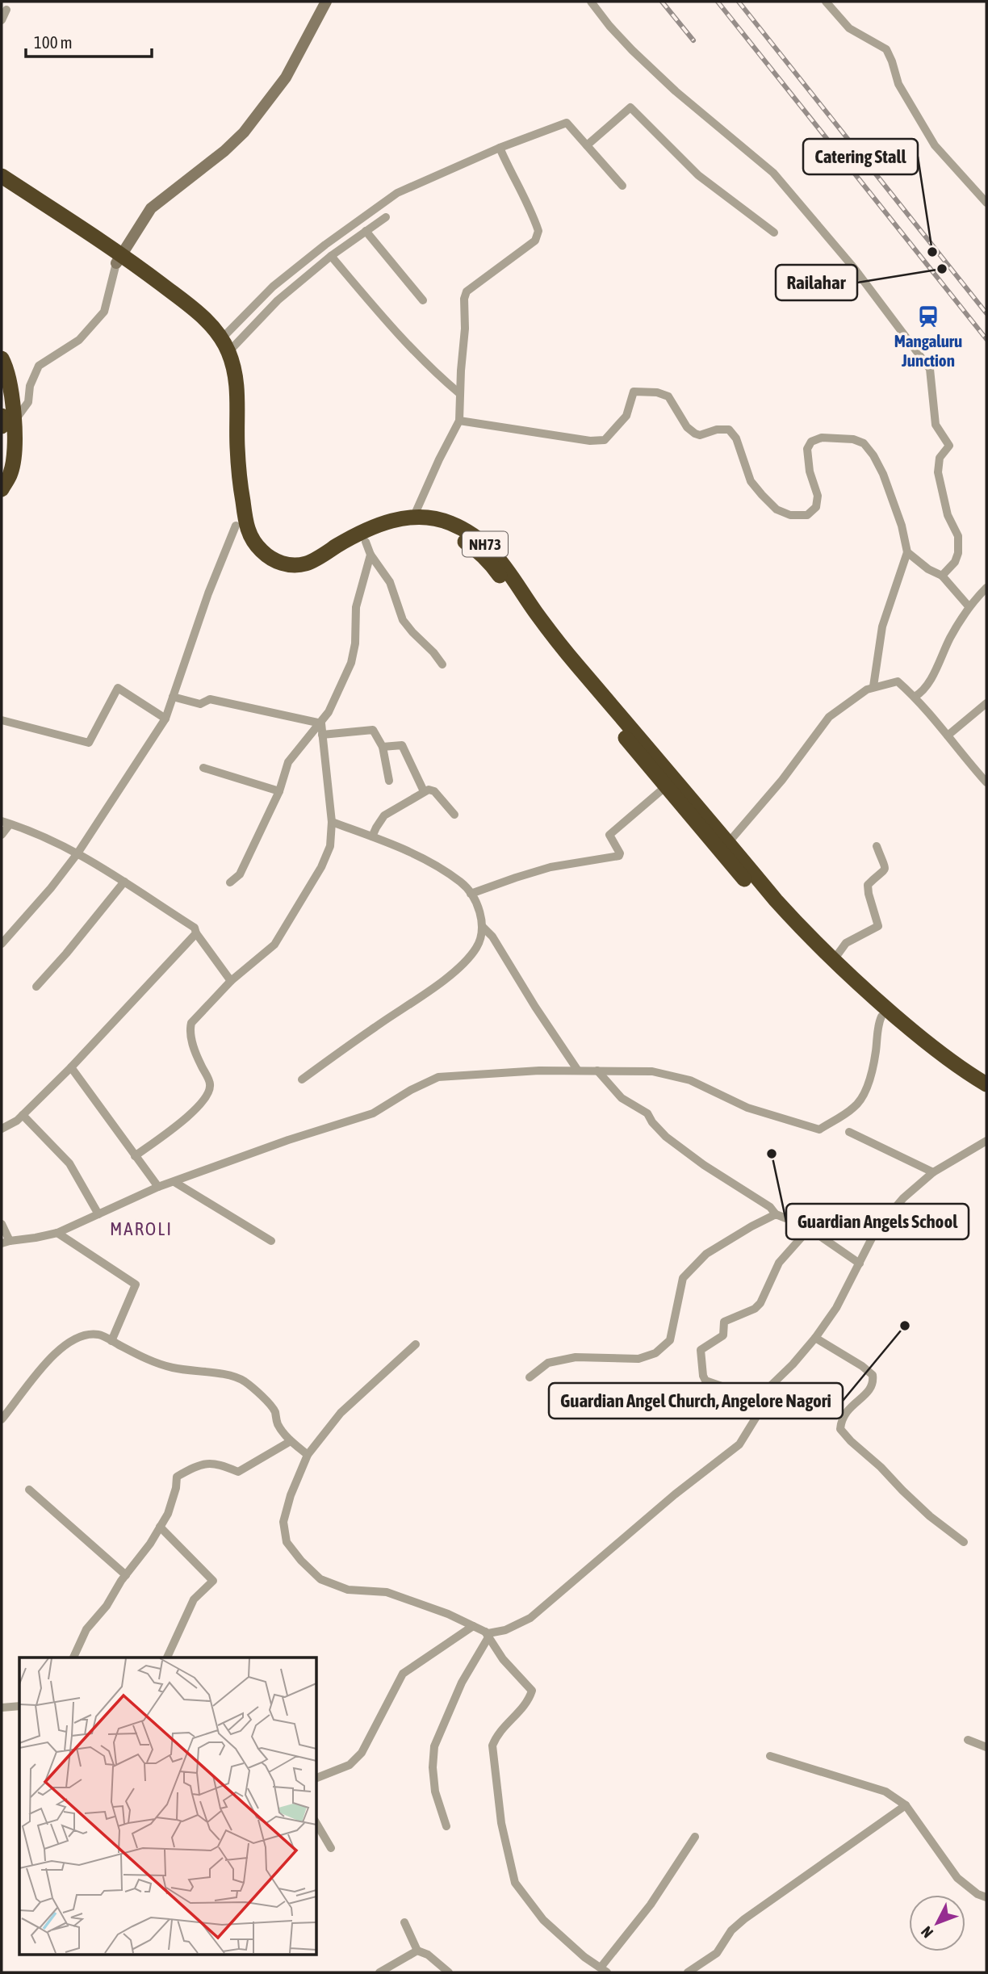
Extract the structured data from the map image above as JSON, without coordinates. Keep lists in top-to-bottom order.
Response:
{
  "streets": {
    "highway": ["NH73"]
  },
  "districts": ["MAROLI"],
  "places": {
    "other": [
      "Catering Stall",
      "Railahar",
      "Guardian Angels School",
      "Guardian Angel Church, Angelore Nagori"
    ],
    "station": ["Mangaluru Junction"]
  },
  "scale_bar": "100 m",
  "north": "bottom left"
}
